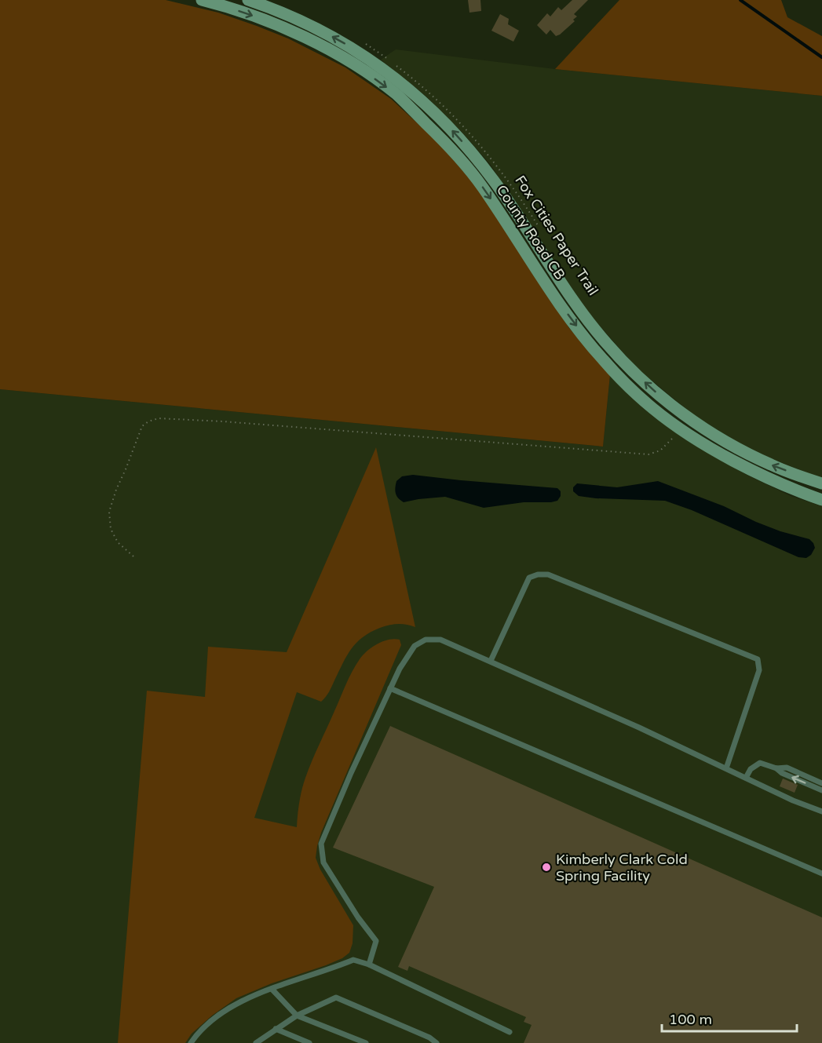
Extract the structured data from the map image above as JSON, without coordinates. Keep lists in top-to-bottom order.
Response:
{
  "streets": {
    "main road": ["County Road CB"],
    "path": ["Fox Cities Paper Trail"]
  },
  "places": ["Kimberly Clark Cold Spring Facility"],
  "scale_bar": "100 m"
}
